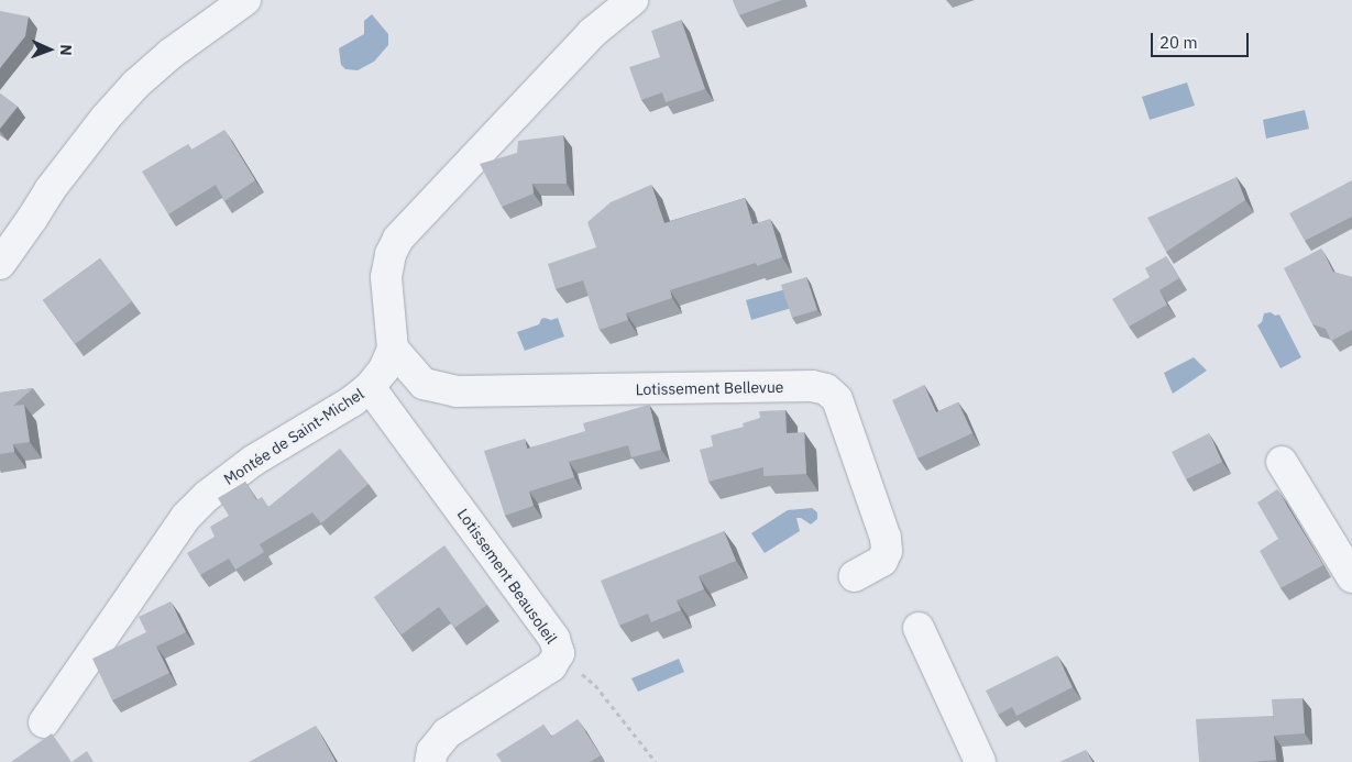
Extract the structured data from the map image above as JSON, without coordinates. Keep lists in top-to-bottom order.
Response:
{
  "streets": {
    "street": ["Lotissement Bellevue", "Montée de Saint-Michel", "Lotissement Beausoleil"]
  },
  "crossings": [
    ["Lotissement Bellevue", "Montée de Saint-Michel"],
    ["Montée de Saint-Michel", "Lotissement Beausoleil"]
  ],
  "scale_bar": "20 m",
  "north": "right"
}
